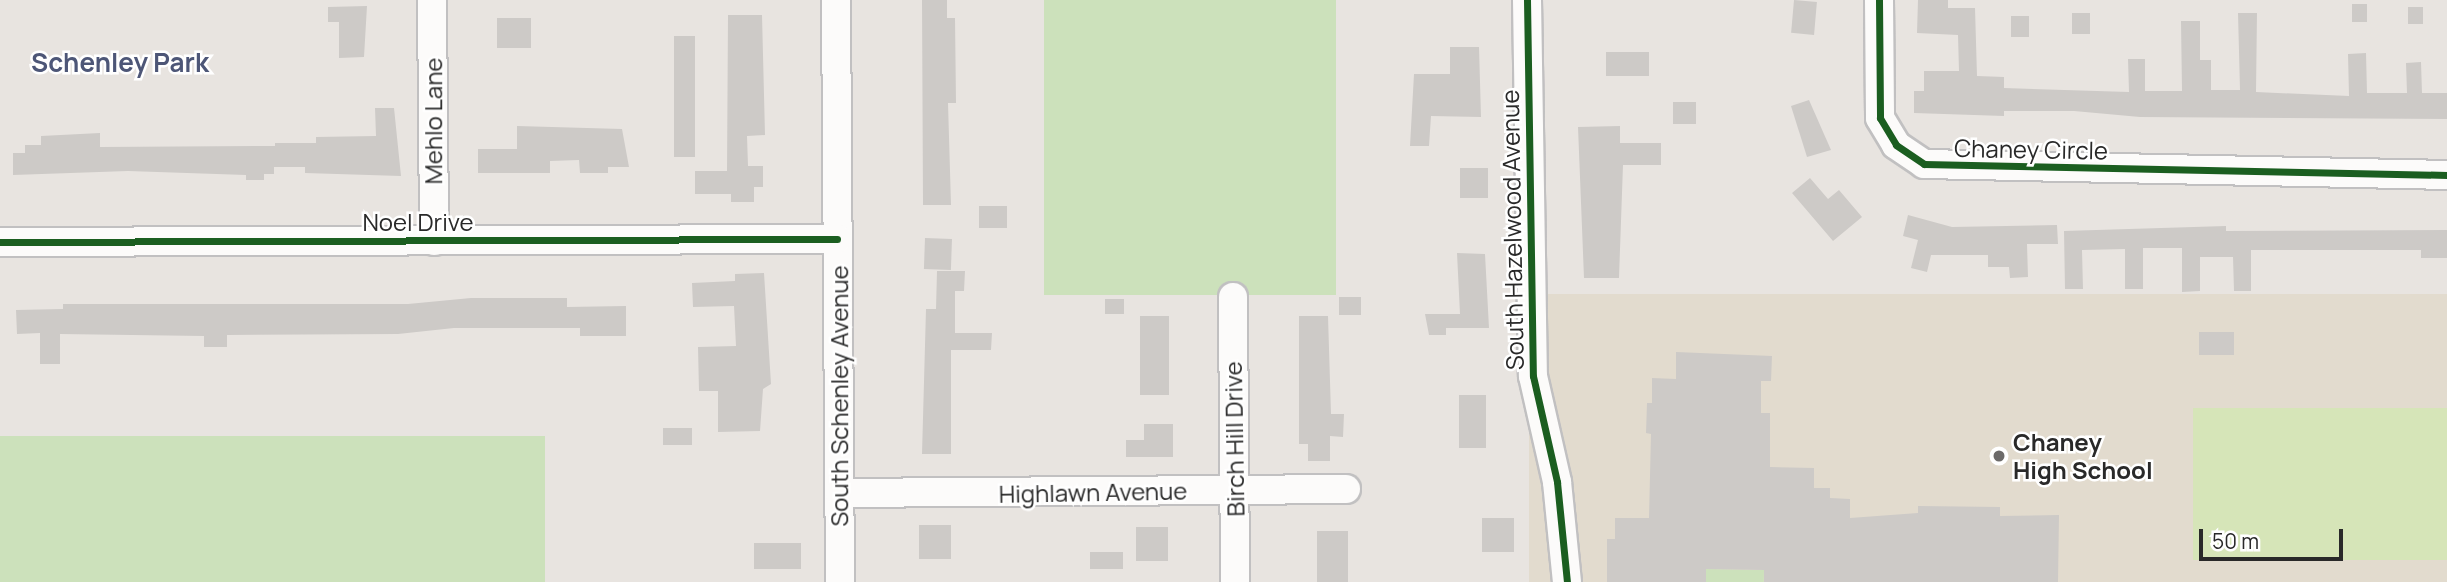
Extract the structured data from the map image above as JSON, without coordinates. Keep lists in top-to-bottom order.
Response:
{
  "streets": {
    "street": [
      "Mehlo Lane",
      "Chaney Circle",
      "Noel Drive",
      "South Hazelwood Avenue",
      "South Schenley Avenue",
      "Birch Hill Drive",
      "Highlawn Avenue"
    ]
  },
  "crossings": [
    ["Mehlo Lane", "Noel Drive"],
    ["Noel Drive", "South Schenley Avenue"],
    ["South Schenley Avenue", "Highlawn Avenue"],
    ["Birch Hill Drive", "Highlawn Avenue"]
  ],
  "districts": ["Schenley Park"],
  "places": ["Chaney High School"],
  "scale_bar": "50 m"
}
